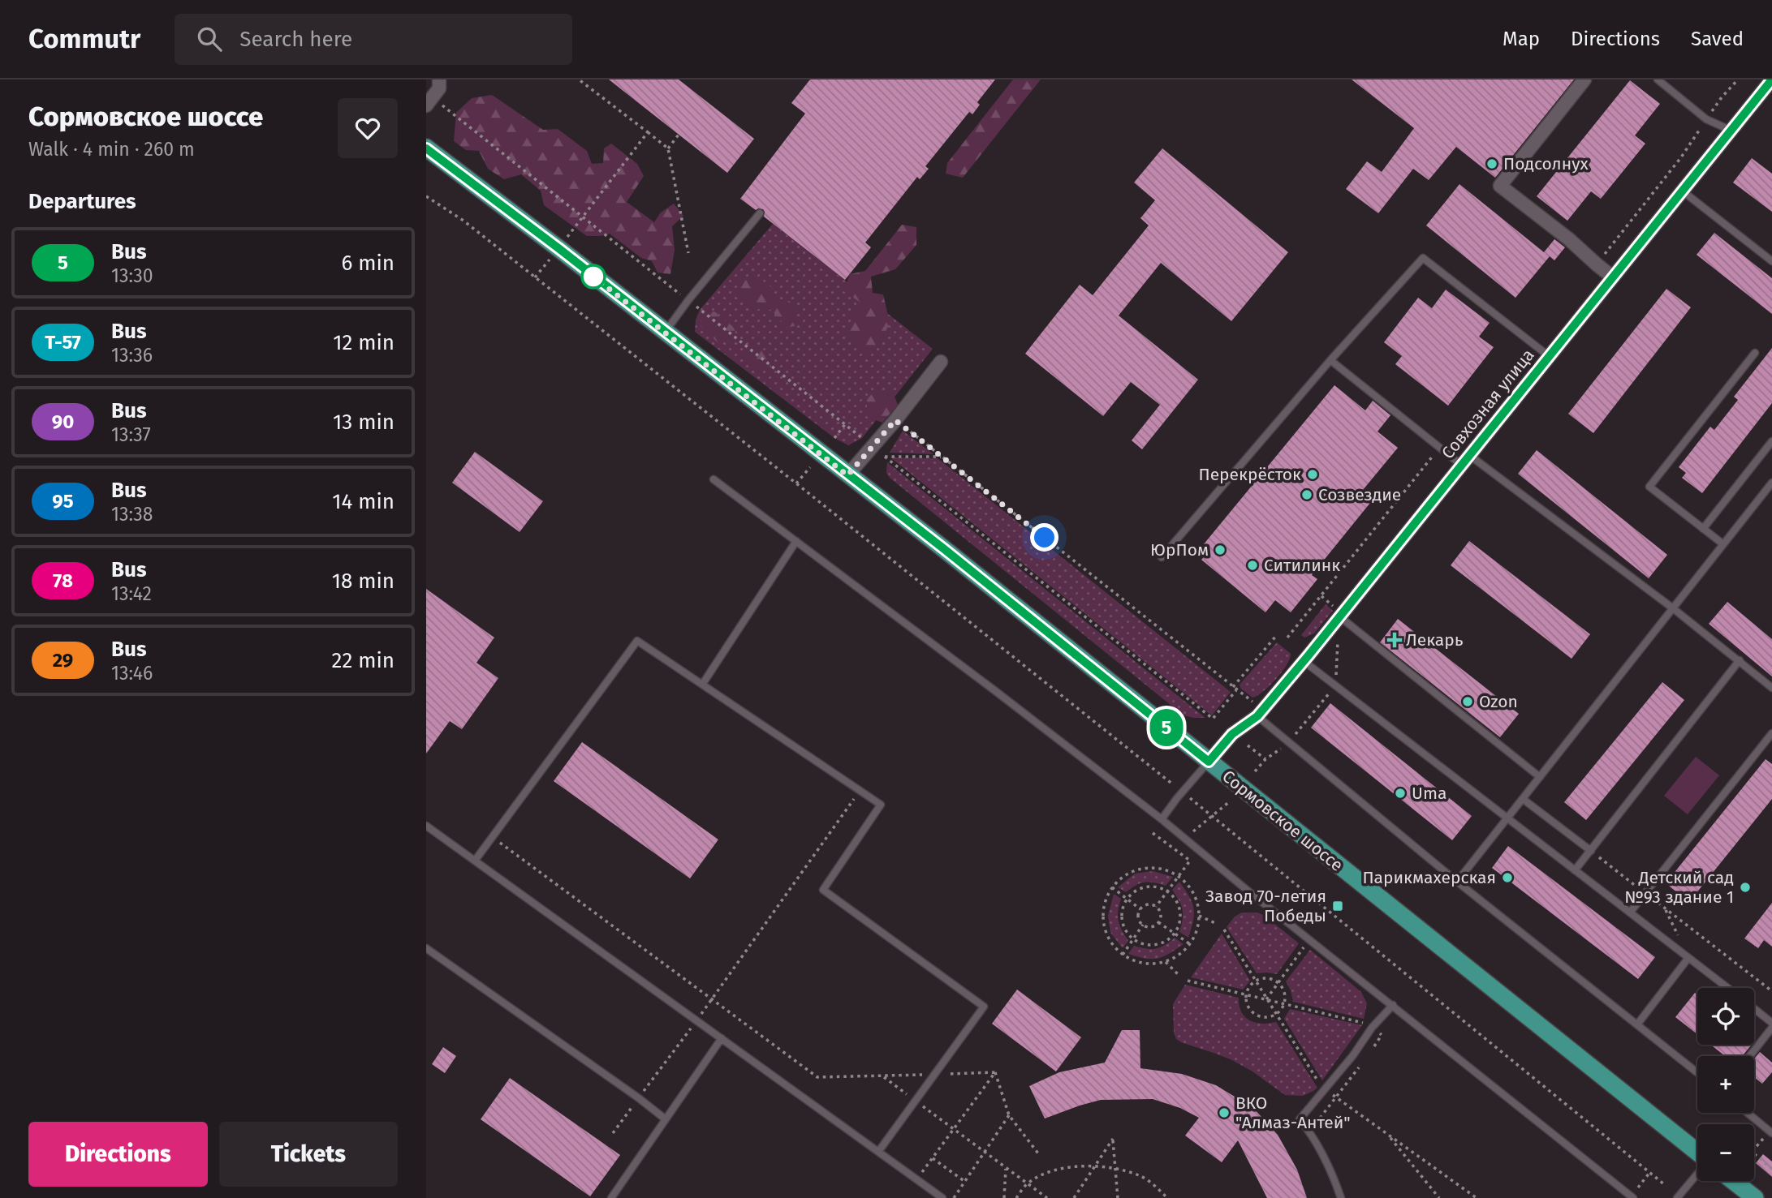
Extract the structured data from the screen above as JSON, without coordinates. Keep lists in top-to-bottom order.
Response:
{
  "streets": {
    "main road": ["Сормовское шоссе"],
    "street": ["Совхозная улица"]
  },
  "crossings": [
    ["Совхозная улица", "Сормовское шоссе"]
  ],
  "places": {
    "other": [
      "Подсолнух",
      "Перекрёсток",
      "Созвездие",
      "ЮрПом",
      "Ситилинк",
      "Ozon",
      "Uma",
      "Парикмахерская",
      "Детский сад №93 здание 1",
      "ВКО \"Алмаз-Антей\""
    ],
    "health": ["Лекарь"],
    "transit": ["Завод 70-летия Победы"]
  },
  "lines": ["bus line 5"],
  "page": {
    "header": "Commutr",
    "search": "Search here",
    "nav": ["Map", "Directions", "Saved"],
    "heading": [
      ["Сормовское шоссе", "Walk · 4 min · 260 m"],
      "Departures"
    ],
    "on_map": "5",
    "list": [
      {
        "mark": "5",
        "name": "Bus",
        "note": "13:30",
        "value": "6 min"
      },
      {
        "mark": "Т-57",
        "name": "Bus",
        "note": "13:36",
        "value": "12 min"
      },
      {
        "mark": "90",
        "name": "Bus",
        "note": "13:37",
        "value": "13 min"
      },
      {
        "mark": "95",
        "name": "Bus",
        "note": "13:38",
        "value": "14 min"
      },
      {
        "mark": "78",
        "name": "Bus",
        "note": "13:42",
        "value": "18 min"
      },
      {
        "mark": "29",
        "name": "Bus",
        "note": "13:46",
        "value": "22 min"
      }
    ],
    "map_buttons": ["+", "−"],
    "buttons": ["Directions", "Tickets"]
  }
}
